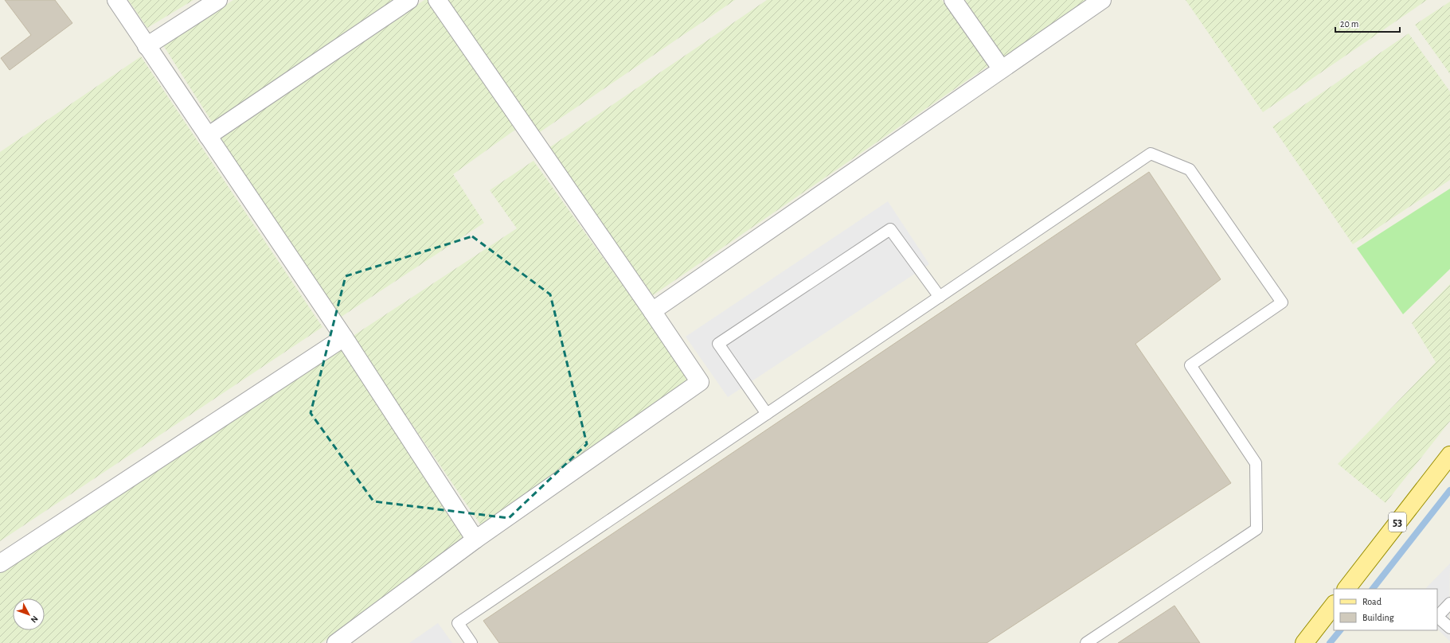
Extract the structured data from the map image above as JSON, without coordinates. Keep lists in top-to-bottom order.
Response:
{
  "streets": {
    "main road": ["53"]
  },
  "legend": ["Road", "Building"],
  "scale_bar": "20 m",
  "north": "bottom right"
}
